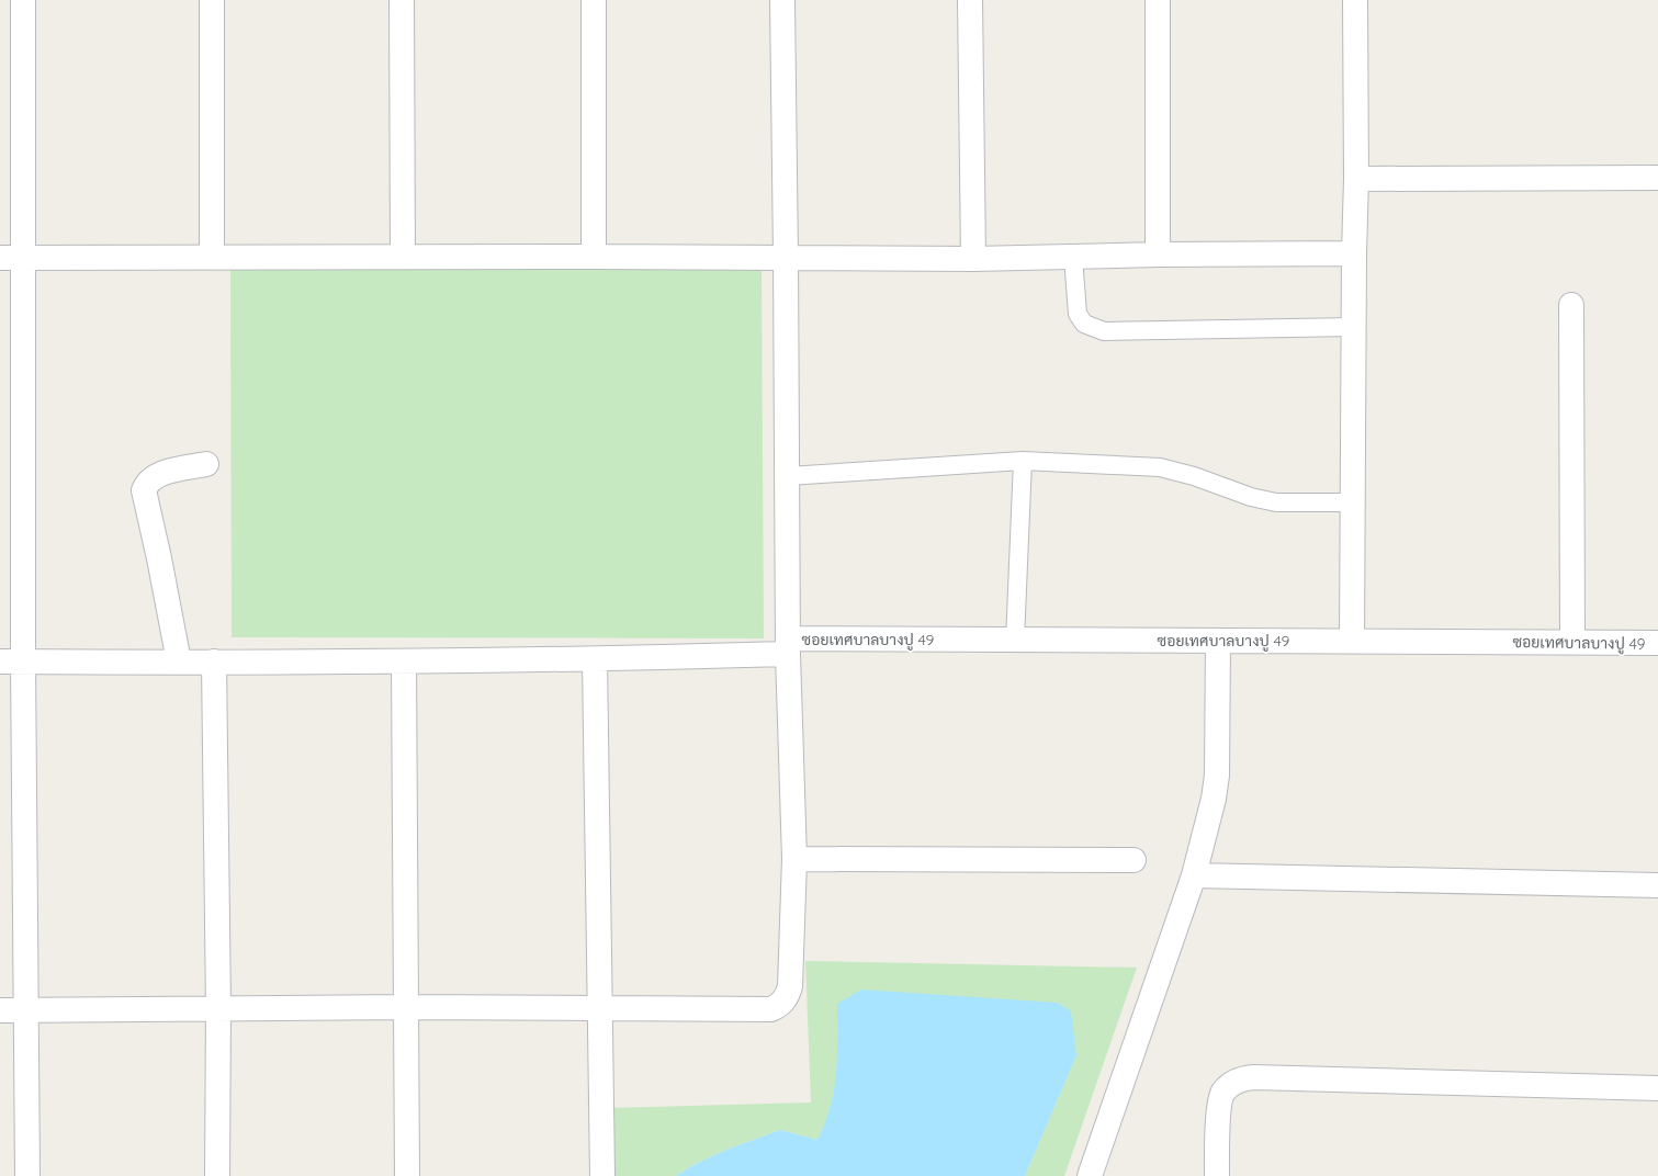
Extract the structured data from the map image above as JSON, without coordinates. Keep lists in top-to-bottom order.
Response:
{
  "streets": {
    "street": ["ซอยเทศบาลบางปู 49"]
  }
}
